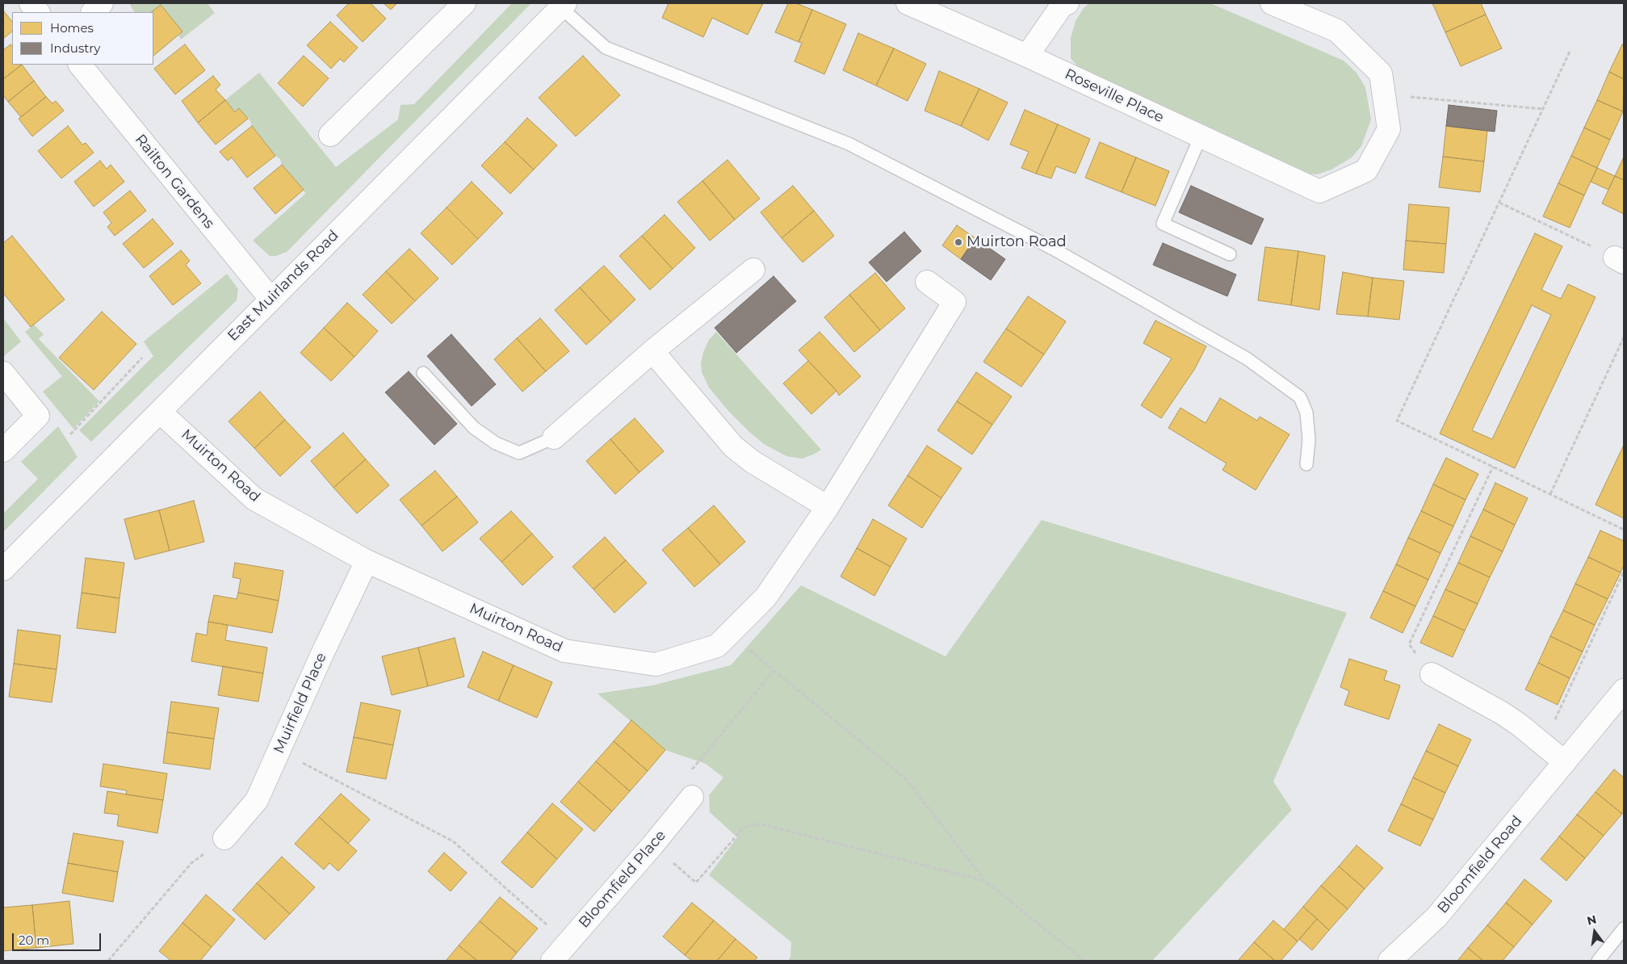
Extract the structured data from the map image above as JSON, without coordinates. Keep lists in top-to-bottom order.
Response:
{
  "streets": {
    "street": [
      "Roseville Place",
      "Railton Gardens",
      "East Muirlands Road",
      "Muirton Road",
      "Muirfield Place",
      "Bloomfield Road",
      "Bloomfield Place"
    ]
  },
  "crossings": [
    ["Railton Gardens", "East Muirlands Road"],
    ["East Muirlands Road", "Muirton Road"],
    ["Muirton Road", "Muirfield Place"]
  ],
  "places": ["Muirton Road"],
  "legend": ["Homes", "Industry"],
  "scale_bar": "20 m",
  "north": "top"
}
